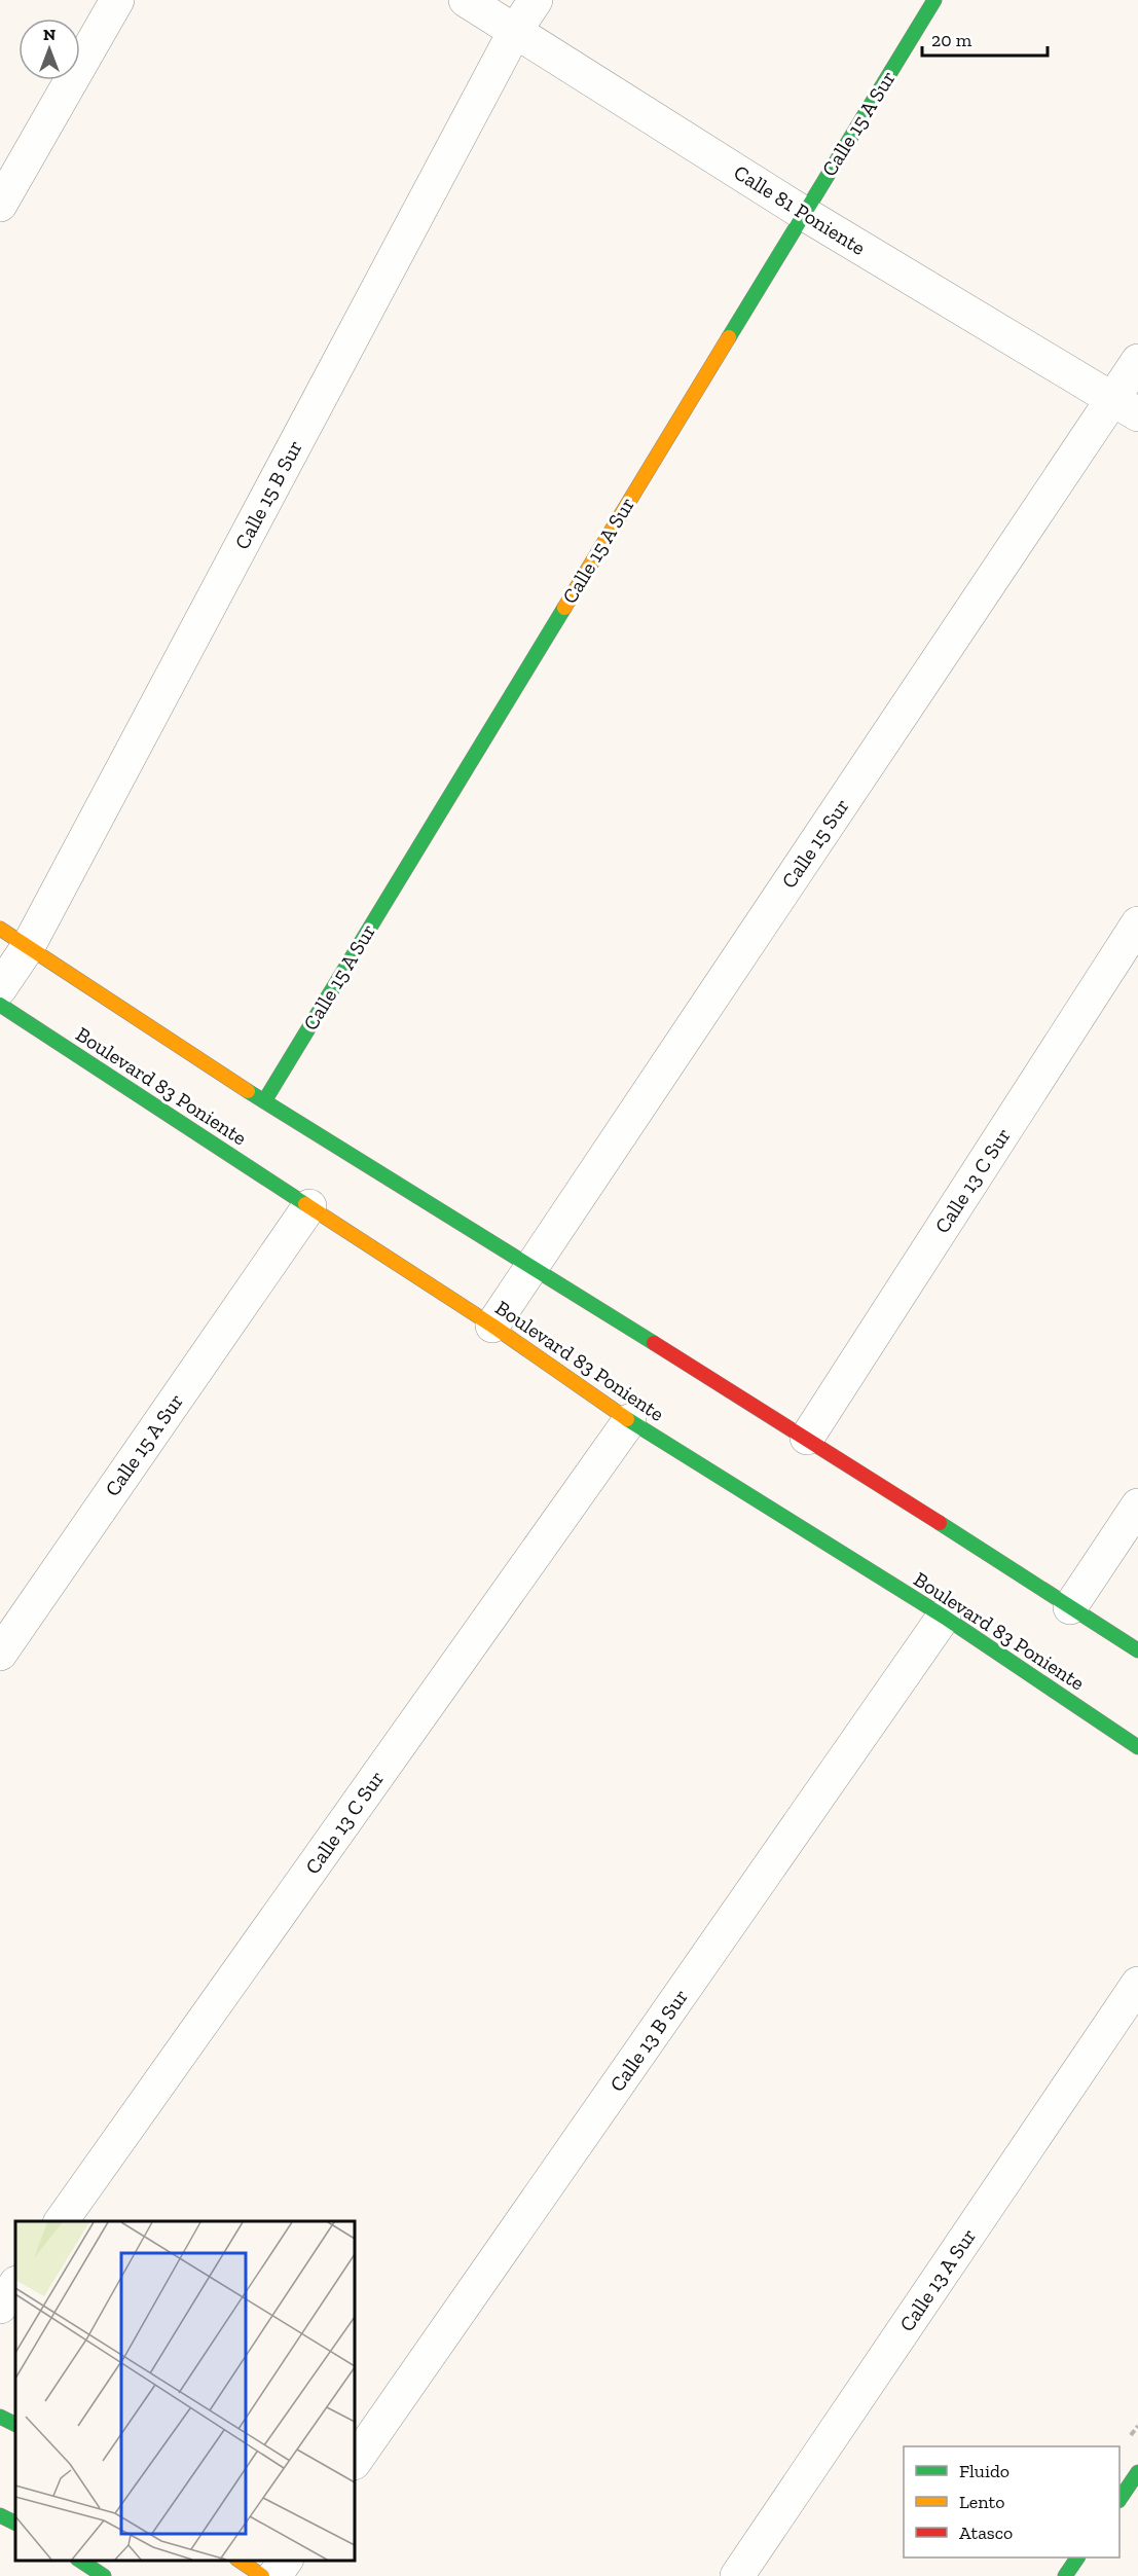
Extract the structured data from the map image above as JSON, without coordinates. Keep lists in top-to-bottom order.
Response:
{
  "streets": {
    "street": [
      "Calle 15 A Sur",
      "Calle 81 Poniente",
      "Calle 15 B Sur",
      "Calle 15 Sur",
      "Boulevard 83 Poniente",
      "Calle 13 C Sur",
      "Calle 13 B Sur",
      "Calle 13 A Sur"
    ]
  },
  "crossings": [
    ["Calle 15 A Sur", "Calle 81 Poniente"],
    ["Calle 15 A Sur", "Boulevard 83 Poniente"],
    ["Calle 81 Poniente", "Calle 15 B Sur"],
    ["Calle 81 Poniente", "Calle 15 Sur"],
    ["Calle 15 Sur", "Boulevard 83 Poniente"],
    ["Boulevard 83 Poniente", "Calle 13 C Sur"],
    ["Boulevard 83 Poniente", "Calle 13 B Sur"]
  ],
  "legend": ["Fluido", "Lento", "Atasco"],
  "scale_bar": "20 m",
  "north": "top"
}
